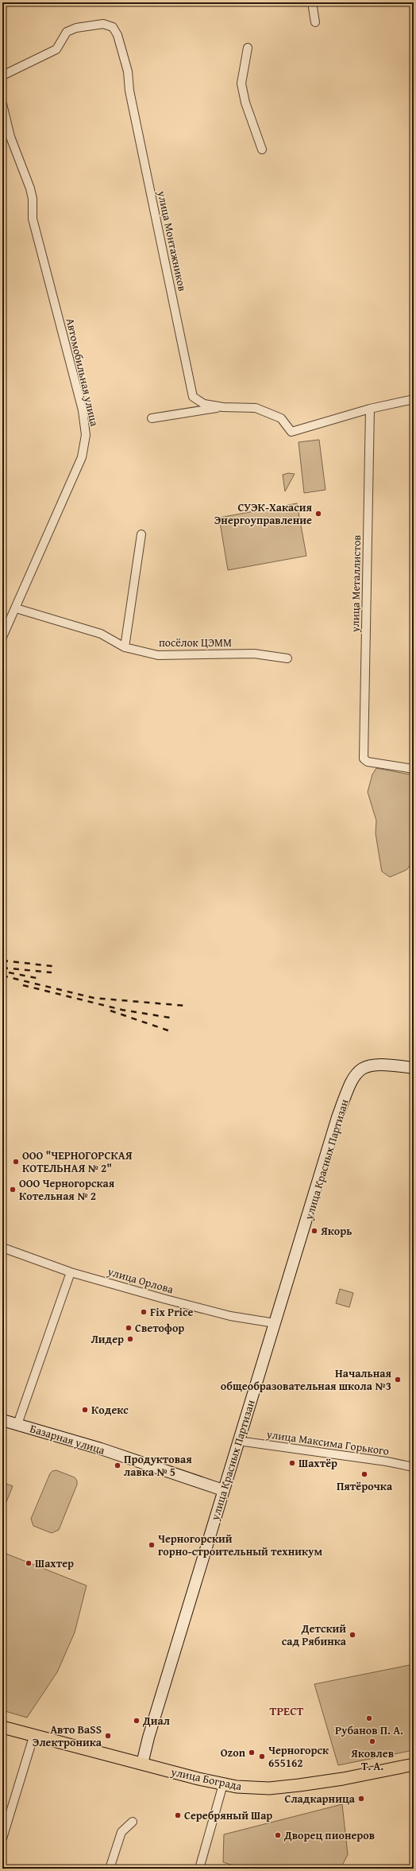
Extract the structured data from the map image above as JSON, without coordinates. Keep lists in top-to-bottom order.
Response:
{
  "streets": {
    "main road": ["улица Красных Партизан", "Базарная улица", "улица Бограда"],
    "street": [
      "улица Монтажников",
      "Автомобильная улица",
      "улица Металлистов",
      "посёлок ЦЭММ",
      "улица Орлова",
      "улица Максима Горького"
    ]
  },
  "crossings": [
    ["Автомобильная улица", "посёлок ЦЭММ"],
    ["улица Красных Партизан", "улица Орлова"],
    ["улица Красных Партизан", "Базарная улица"],
    ["улица Красных Партизан", "улица Максима Горького"],
    ["улица Красных Партизан", "улица Бограда"]
  ],
  "districts": ["ТРЕСТ"],
  "places": [
    "СУЭК-Хакасия Энергоуправление",
    "ООО \"ЧЕРНОГОРСКАЯ КОТЕЛЬНАЯ № 2\"",
    "ООО Черногорская Котельная № 2",
    "Якорь",
    "Fix Price",
    "Светофор",
    "Лидер",
    "Начальная общеобразовательная школа №3",
    "Кодекс",
    "Шахтёр",
    "Продуктовая лавка № 5",
    "Пятёрочка",
    "Черногорский горно-строительный техникум",
    "Шахтер",
    "Детский сад Рябинка",
    "Рубанов П. А.",
    "Диал",
    "Авто BaSS Электроника",
    "Яковлев Т. А.",
    "Ozon",
    "Черногорск 655162",
    "Сладкарница",
    "Серебряный Шар",
    "Дворец пионеров"
  ]
}
